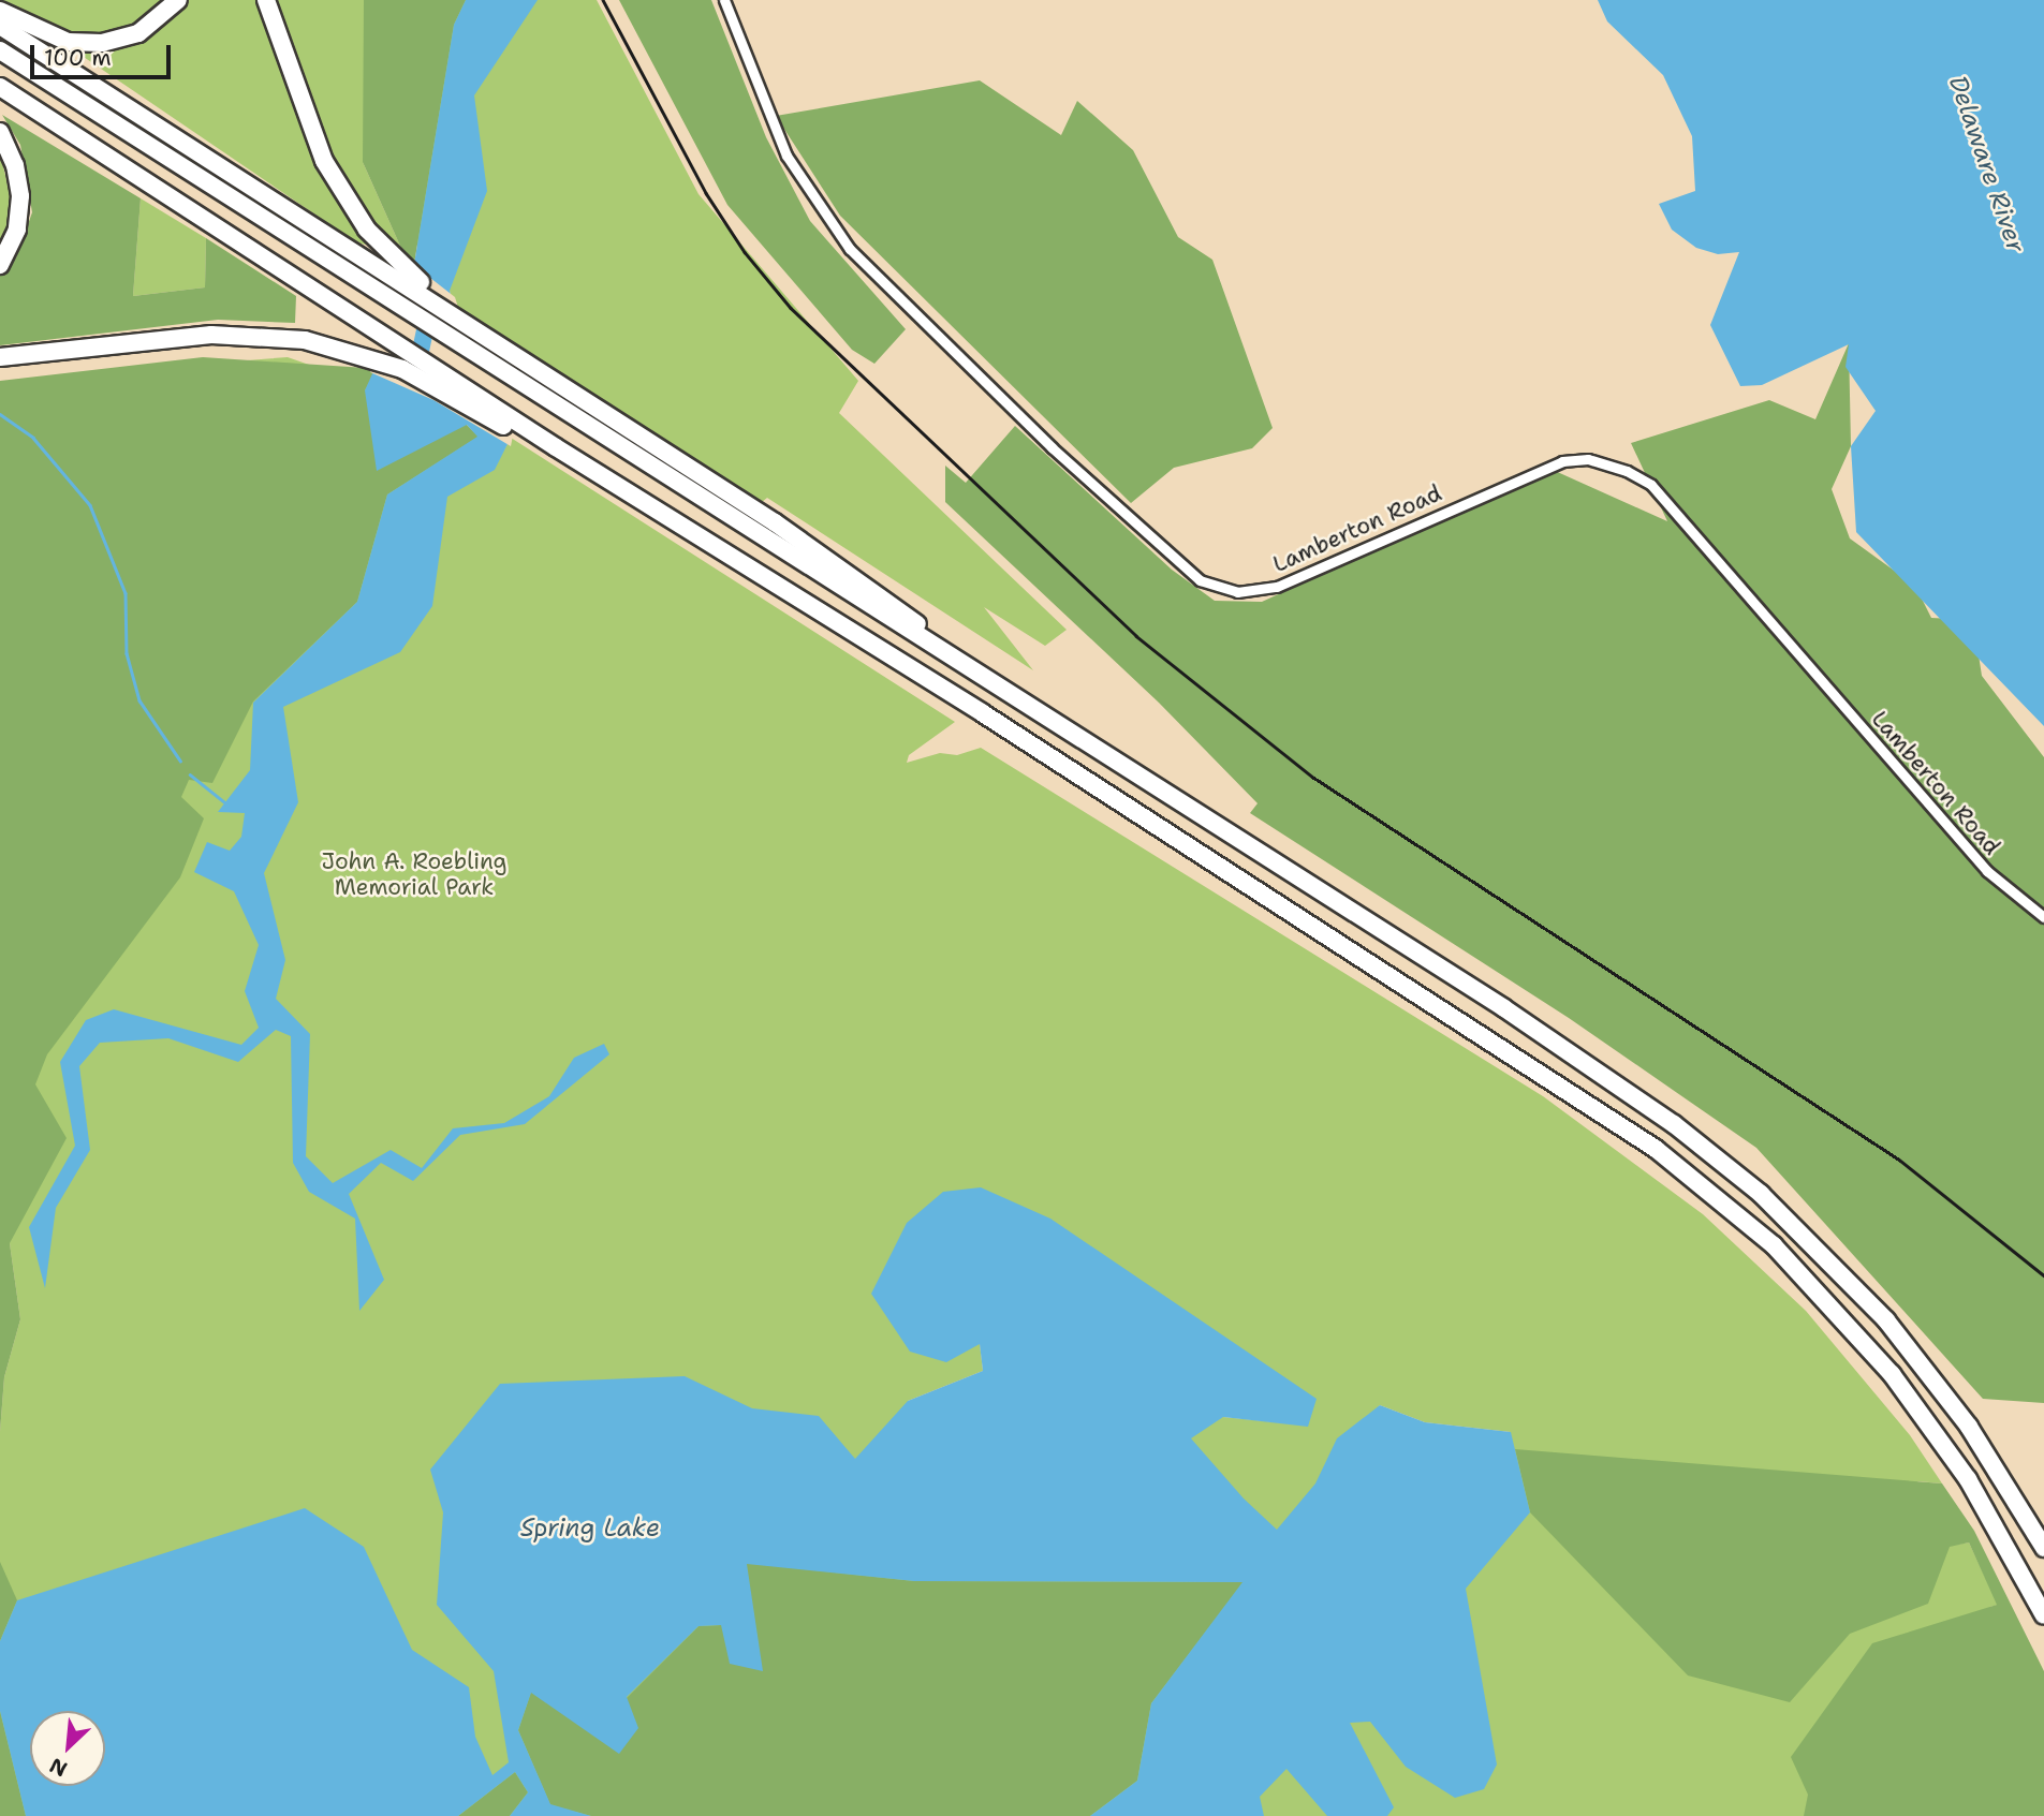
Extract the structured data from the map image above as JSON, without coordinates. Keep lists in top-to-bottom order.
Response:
{
  "streets": {
    "street": ["Lamberton Road"]
  },
  "water": ["Delaware River", "Spring Lake"],
  "parks": ["John A. Roebling Memorial Park"],
  "scale_bar": "100 m",
  "north": "bottom left"
}
